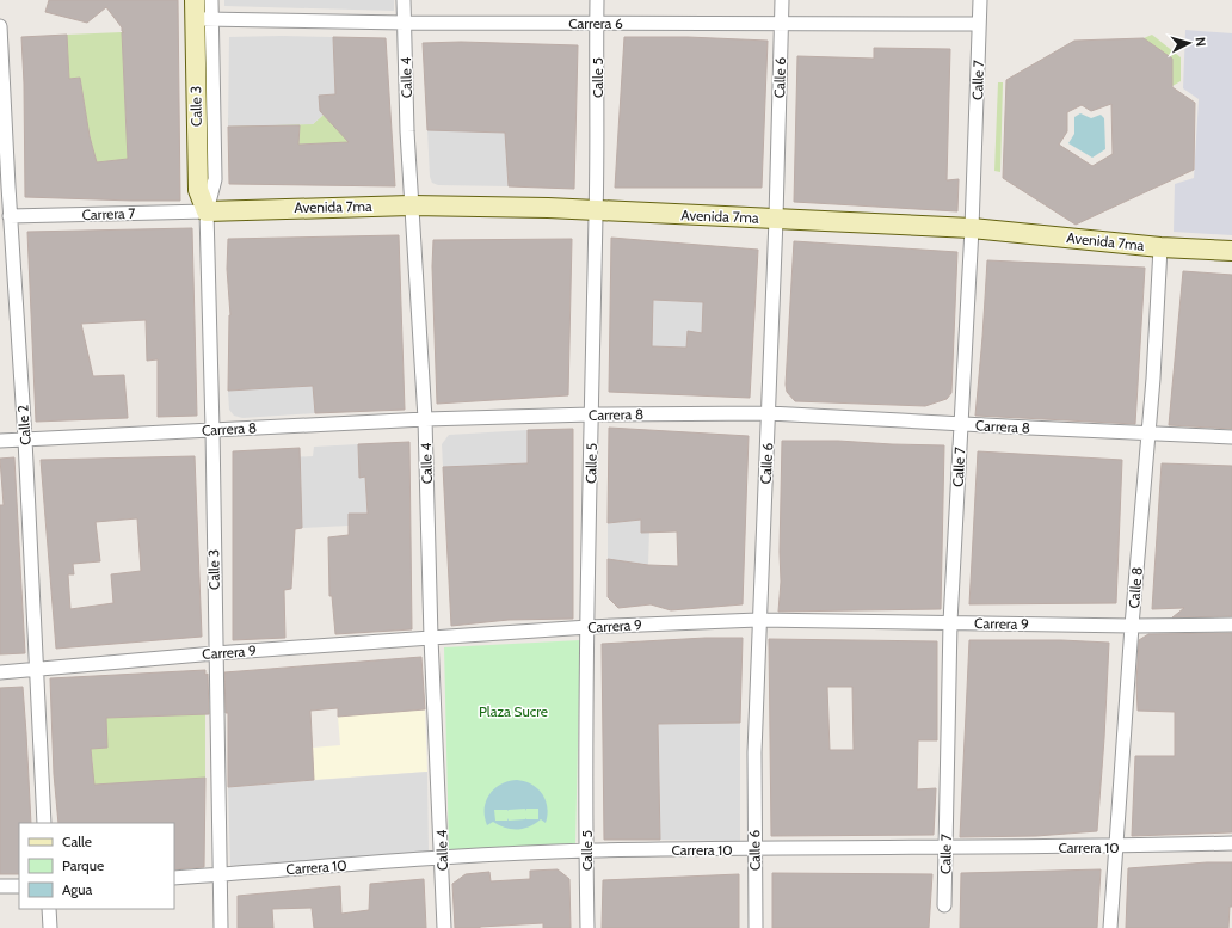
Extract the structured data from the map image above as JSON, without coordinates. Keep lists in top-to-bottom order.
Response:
{
  "streets": {
    "street": [
      "Carrera 6",
      "Calle 4",
      "Calle 5",
      "Calle 6",
      "Calle 7",
      "Calle 3",
      "Avenida 7ma",
      "Carrera 7",
      "Carrera 8",
      "Calle 2",
      "Calle 8",
      "Carrera 9",
      "Carrera 10"
    ]
  },
  "crossings": [
    ["Carrera 6", "Calle 4"],
    ["Carrera 6", "Calle 5"],
    ["Carrera 6", "Calle 6"],
    ["Carrera 6", "Calle 7"],
    ["Carrera 6", "Calle 3"],
    ["Calle 4", "Avenida 7ma"],
    ["Calle 4", "Carrera 8"],
    ["Calle 4", "Carrera 9"],
    ["Calle 4", "Carrera 10"],
    ["Calle 5", "Avenida 7ma"],
    ["Calle 5", "Carrera 8"],
    ["Calle 5", "Carrera 9"],
    ["Calle 5", "Carrera 10"],
    ["Calle 6", "Avenida 7ma"],
    ["Calle 6", "Carrera 8"],
    ["Calle 6", "Carrera 9"],
    ["Calle 6", "Carrera 10"],
    ["Calle 7", "Avenida 7ma"],
    ["Calle 7", "Carrera 8"],
    ["Calle 7", "Carrera 9"],
    ["Calle 7", "Carrera 10"],
    ["Calle 3", "Avenida 7ma"],
    ["Calle 3", "Carrera 7"],
    ["Calle 3", "Carrera 8"],
    ["Calle 3", "Carrera 9"],
    ["Calle 3", "Carrera 10"],
    ["Avenida 7ma", "Carrera 7"],
    ["Avenida 7ma", "Calle 8"],
    ["Carrera 7", "Calle 2"],
    ["Carrera 8", "Calle 2"],
    ["Carrera 8", "Calle 8"],
    ["Calle 2", "Carrera 9"],
    ["Calle 8", "Carrera 9"],
    ["Calle 8", "Carrera 10"]
  ],
  "parks": ["Plaza Sucre"],
  "legend": ["Calle", "Parque", "Agua"],
  "north": "right"
}
